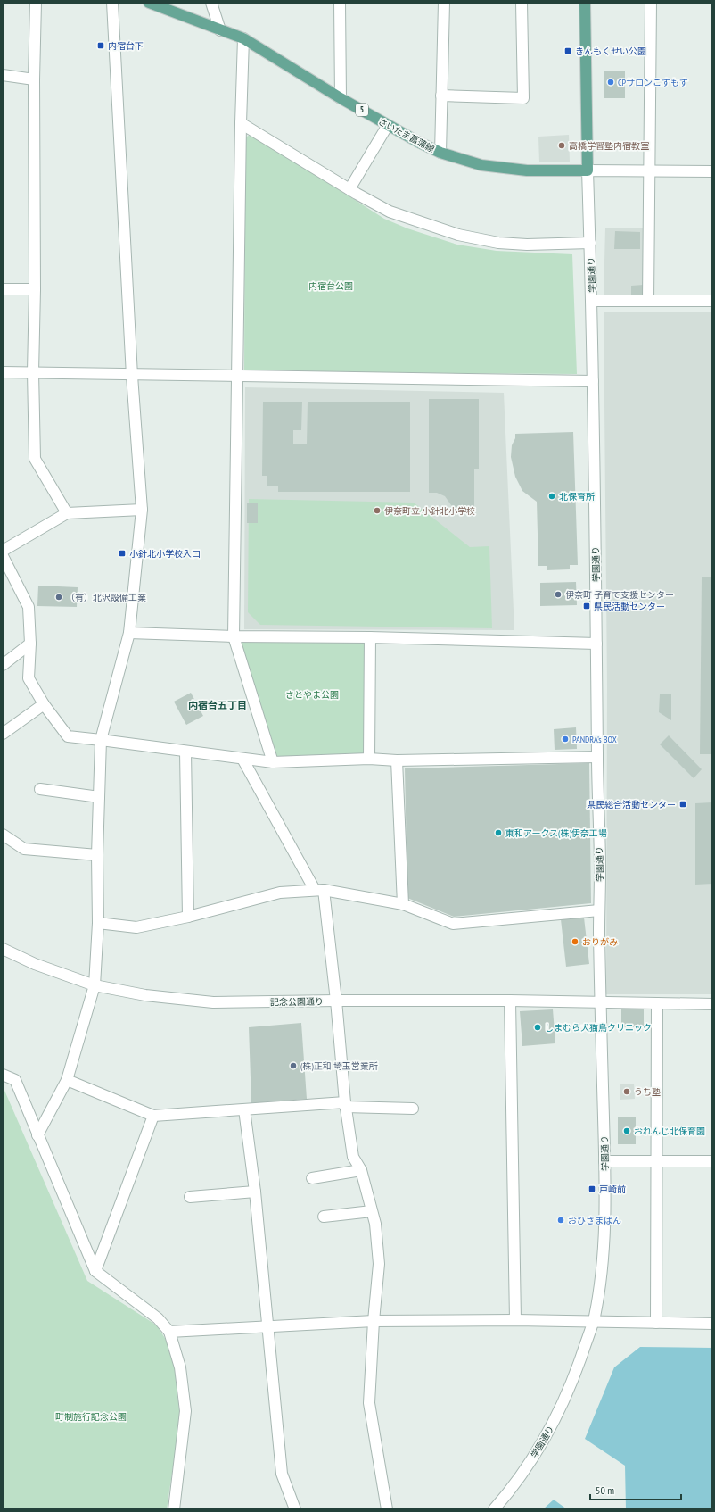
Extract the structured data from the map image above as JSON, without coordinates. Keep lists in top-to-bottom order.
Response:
{
  "streets": {
    "main road": ["5", "さいたま菖蒲線"],
    "street": ["学園通り", "記念公園通り"]
  },
  "crossings": [
    ["さいたま菖蒲線", "学園通り"],
    ["学園通り", "記念公園通り"]
  ],
  "districts": ["内宿台五丁目"],
  "parks": ["内宿台公園", "さとやま公園", "町制施行記念公園"],
  "places": {
    "transit": [
      "内宿台下",
      "きんもくせい公園",
      "小針北小学校入口",
      "県民活動センター",
      "県民総合活動センター",
      "戸崎前"
    ],
    "other": [
      "CPサロンこすもす",
      "高橋学習塾内宿教室",
      "北保育所",
      "伊奈町立 小針北小学校",
      "伊奈町 子育て支援センター",
      "（有）北沢設備工業",
      "PANDRA's BOX",
      "東和アークス(株)伊奈工場",
      "おりがみ",
      "しまむら犬猫鳥クリニック",
      "(株)正和 埼玉営業所",
      "うち塾",
      "おれんじ北保育園",
      "おひさまぱん"
    ]
  },
  "scale_bar": "50 m"
}
